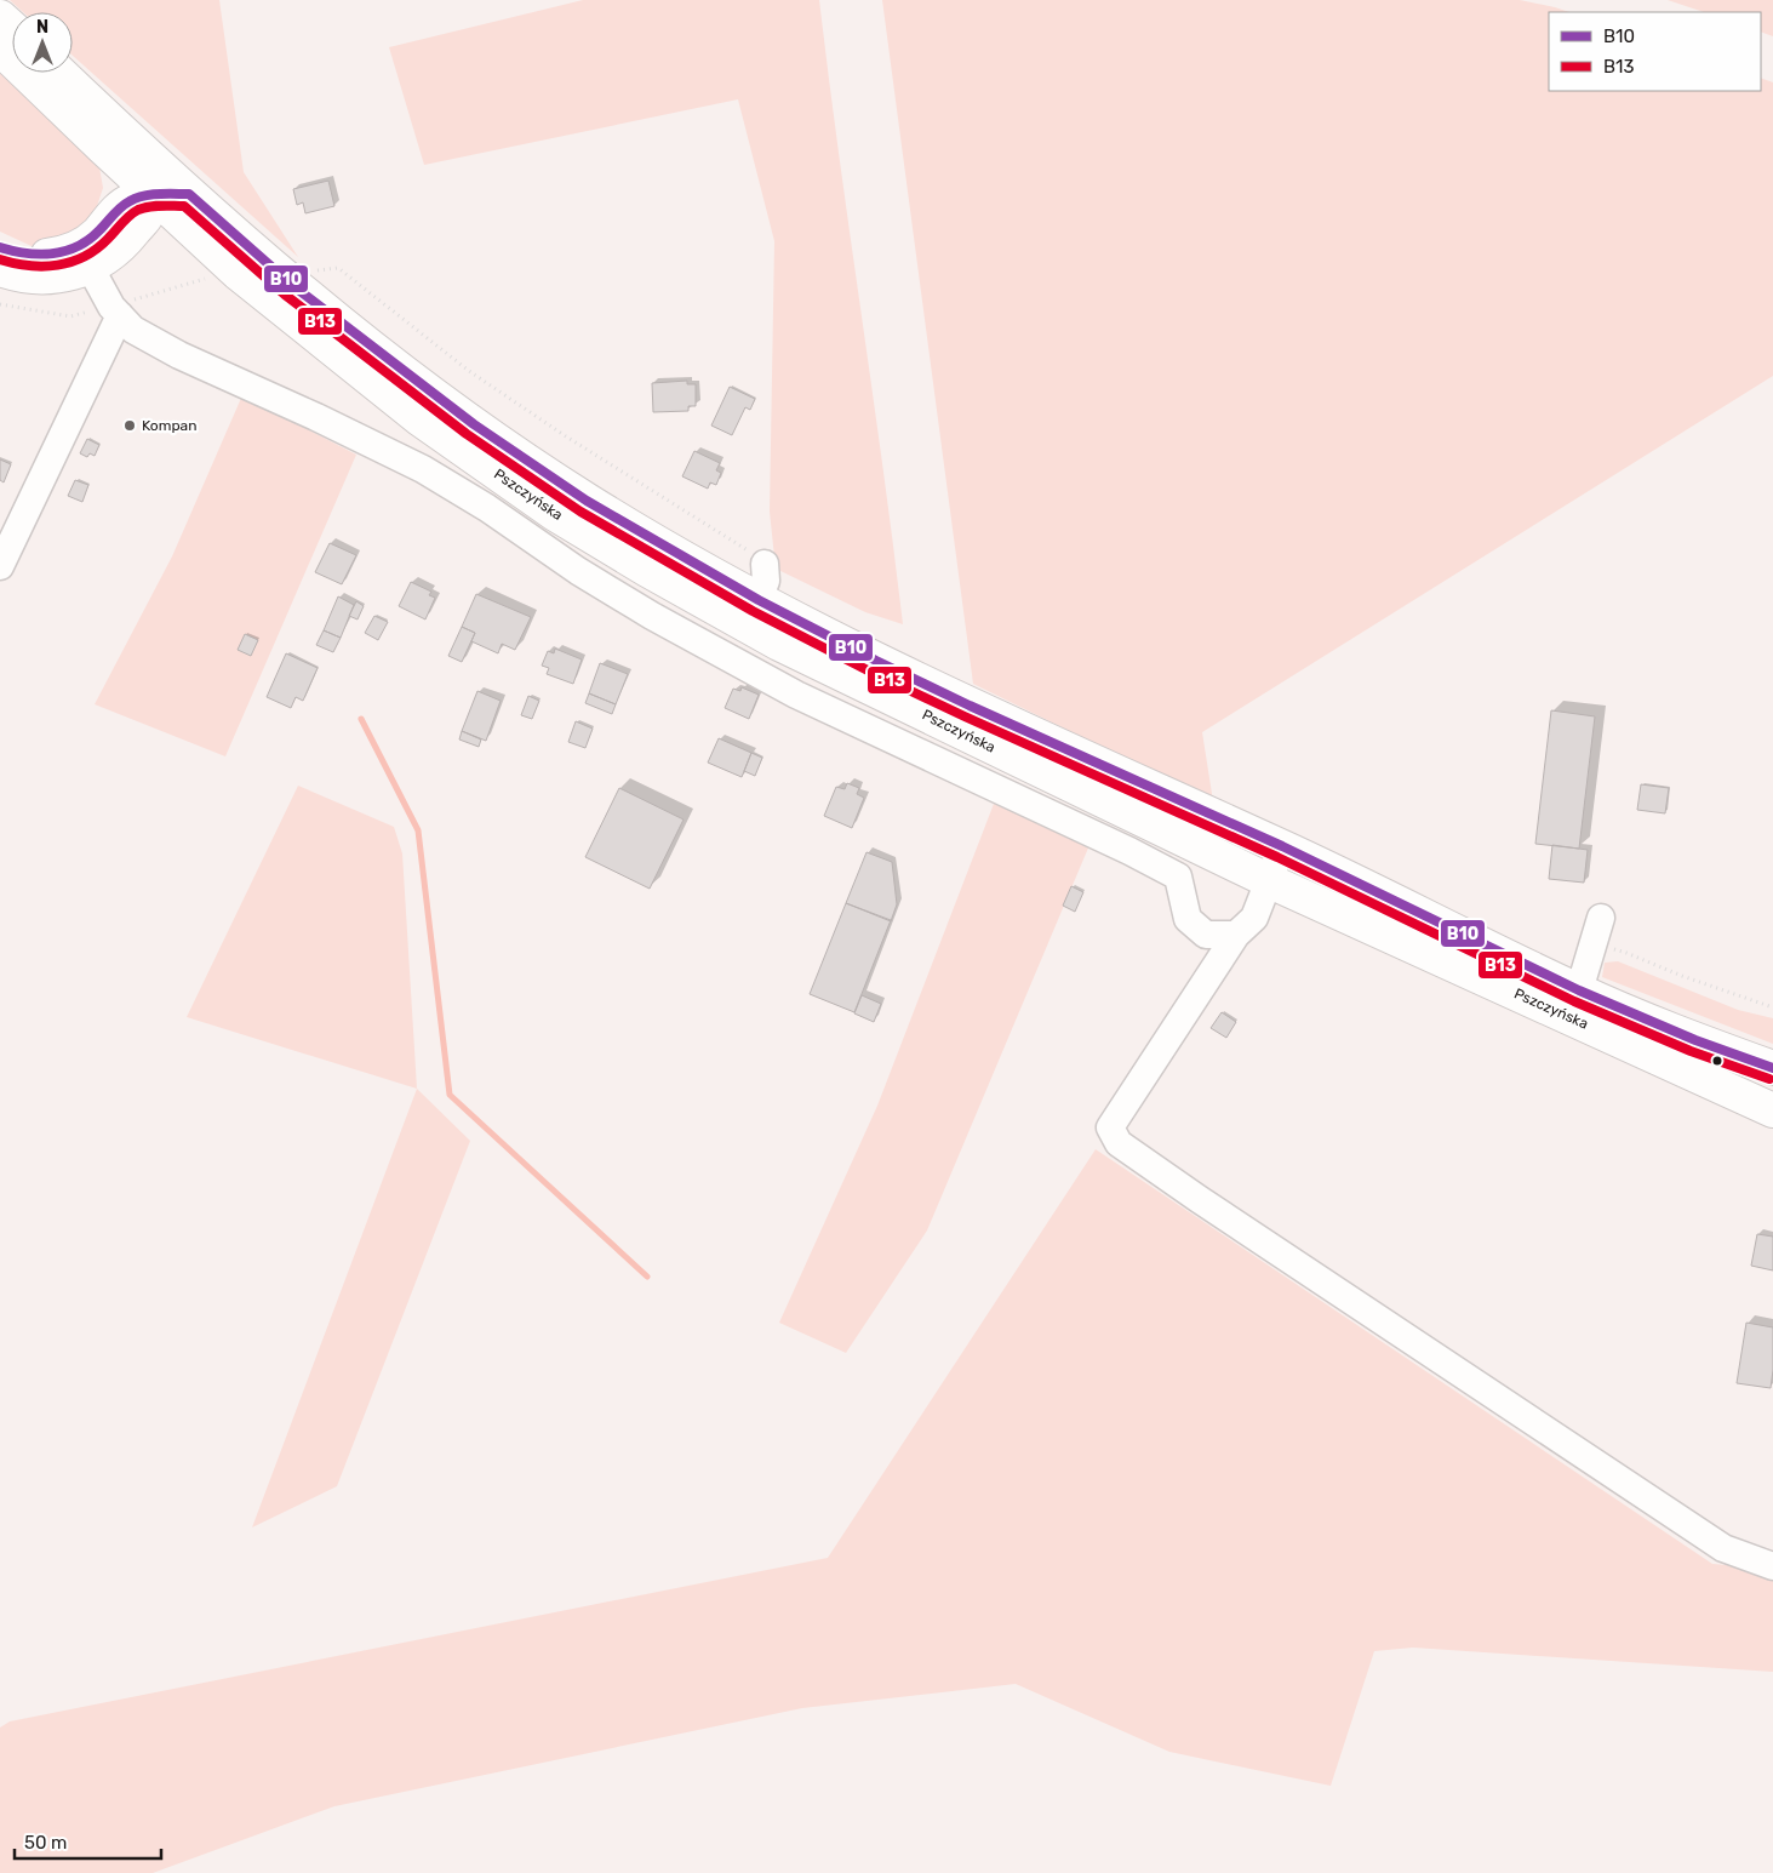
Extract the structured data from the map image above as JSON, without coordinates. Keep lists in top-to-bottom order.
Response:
{
  "streets": {
    "main road": ["Pszczyńska"]
  },
  "places": ["Kompan"],
  "lines": ["transit line B10", "transit line B13"],
  "legend": ["B10", "B13"],
  "scale_bar": "50 m",
  "north": "top"
}
